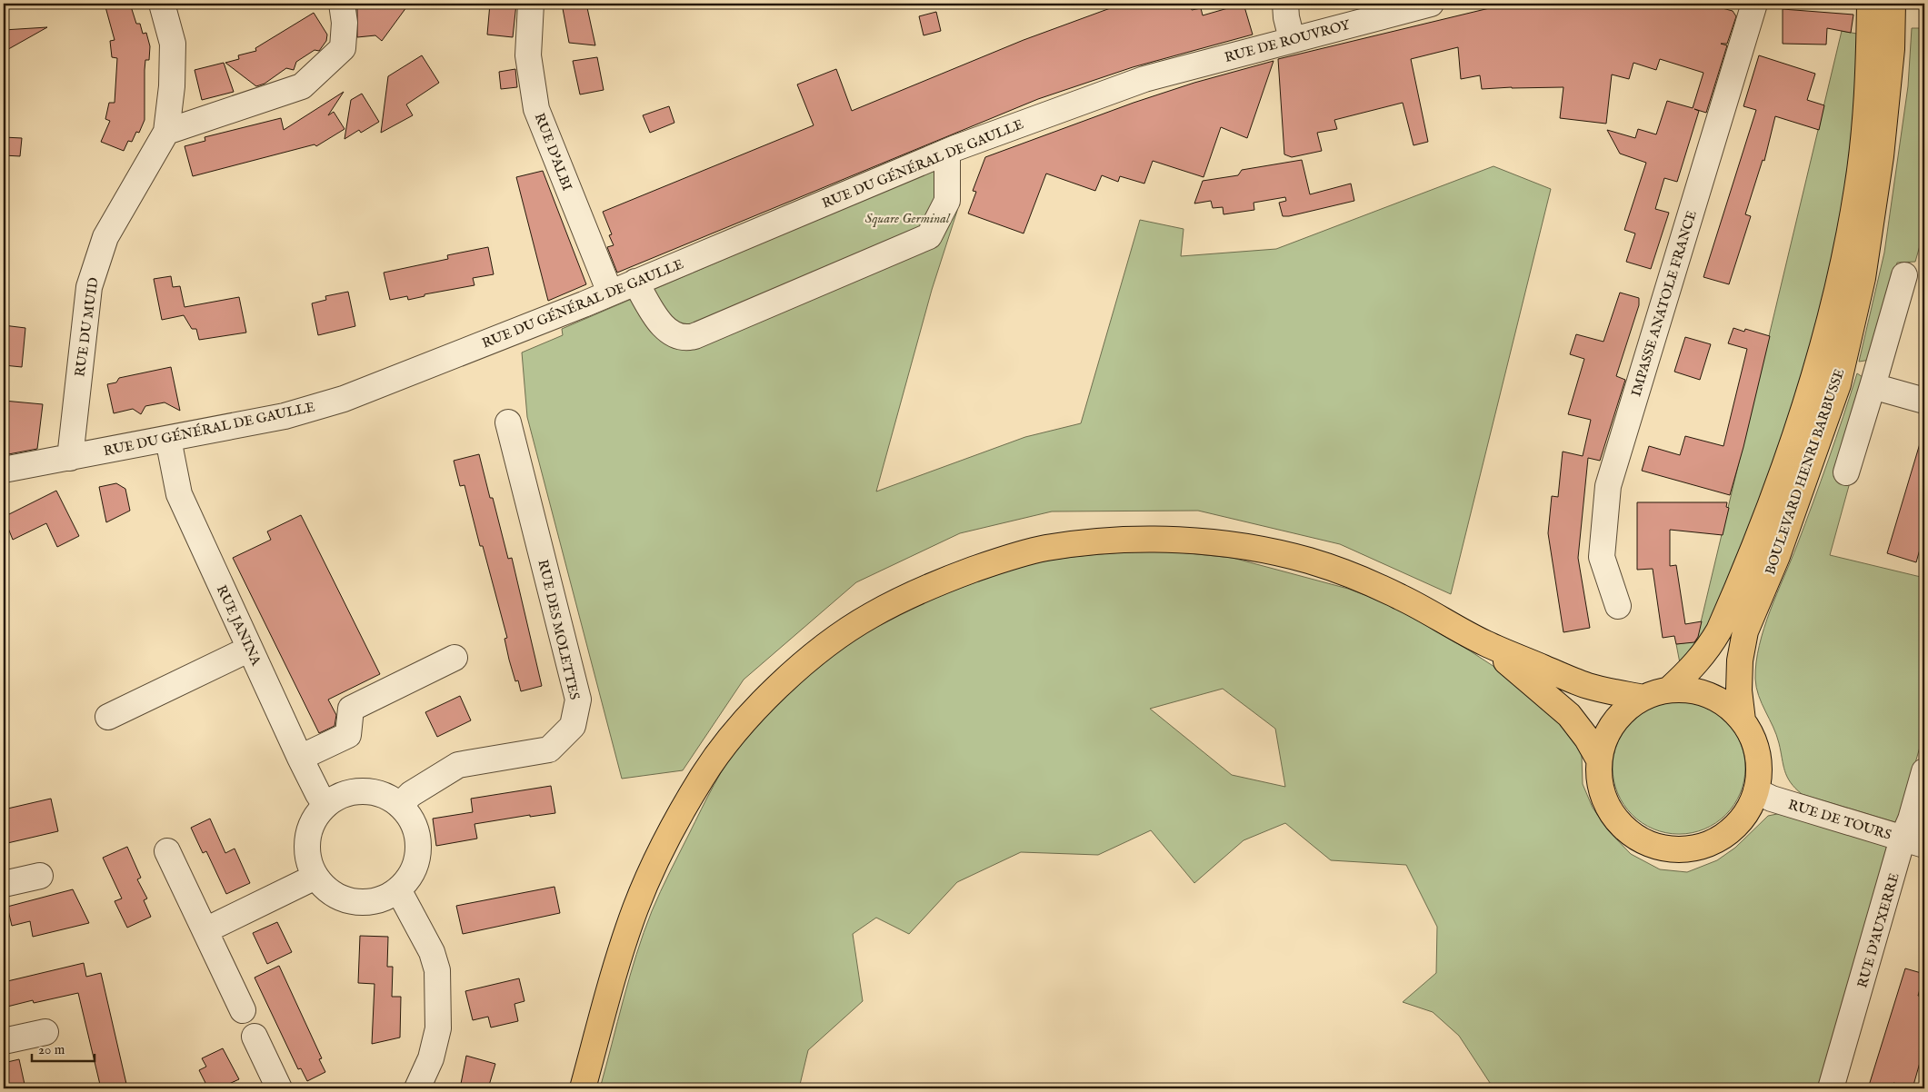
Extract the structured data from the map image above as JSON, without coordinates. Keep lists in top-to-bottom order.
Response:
{
  "streets": {
    "main road": ["BOULEVARD HENRI BARBUSSE"],
    "street": [
      "RUE DE ROUVROY",
      "RUE D'ALBI",
      "RUE DU GÉNÉRAL DE GAULLE",
      "IMPASSE ANATOLE FRANCE",
      "RUE DU MUID",
      "RUE JANINA",
      "RUE DES MOLETTES",
      "RUE DE TOURS",
      "RUE D'AUXERRE"
    ]
  },
  "crossings": [
    ["RUE DE ROUVROY", "RUE DU GÉNÉRAL DE GAULLE"],
    ["RUE D'ALBI", "RUE DU GÉNÉRAL DE GAULLE"],
    ["RUE DU GÉNÉRAL DE GAULLE", "RUE DU MUID"],
    ["RUE DU GÉNÉRAL DE GAULLE", "RUE JANINA"],
    ["BOULEVARD HENRI BARBUSSE", "RUE DE TOURS"],
    ["RUE JANINA", "RUE DES MOLETTES"],
    ["RUE DE TOURS", "RUE D'AUXERRE"]
  ],
  "parks": ["Square Germinal"],
  "scale_bar": "20 m"
}
